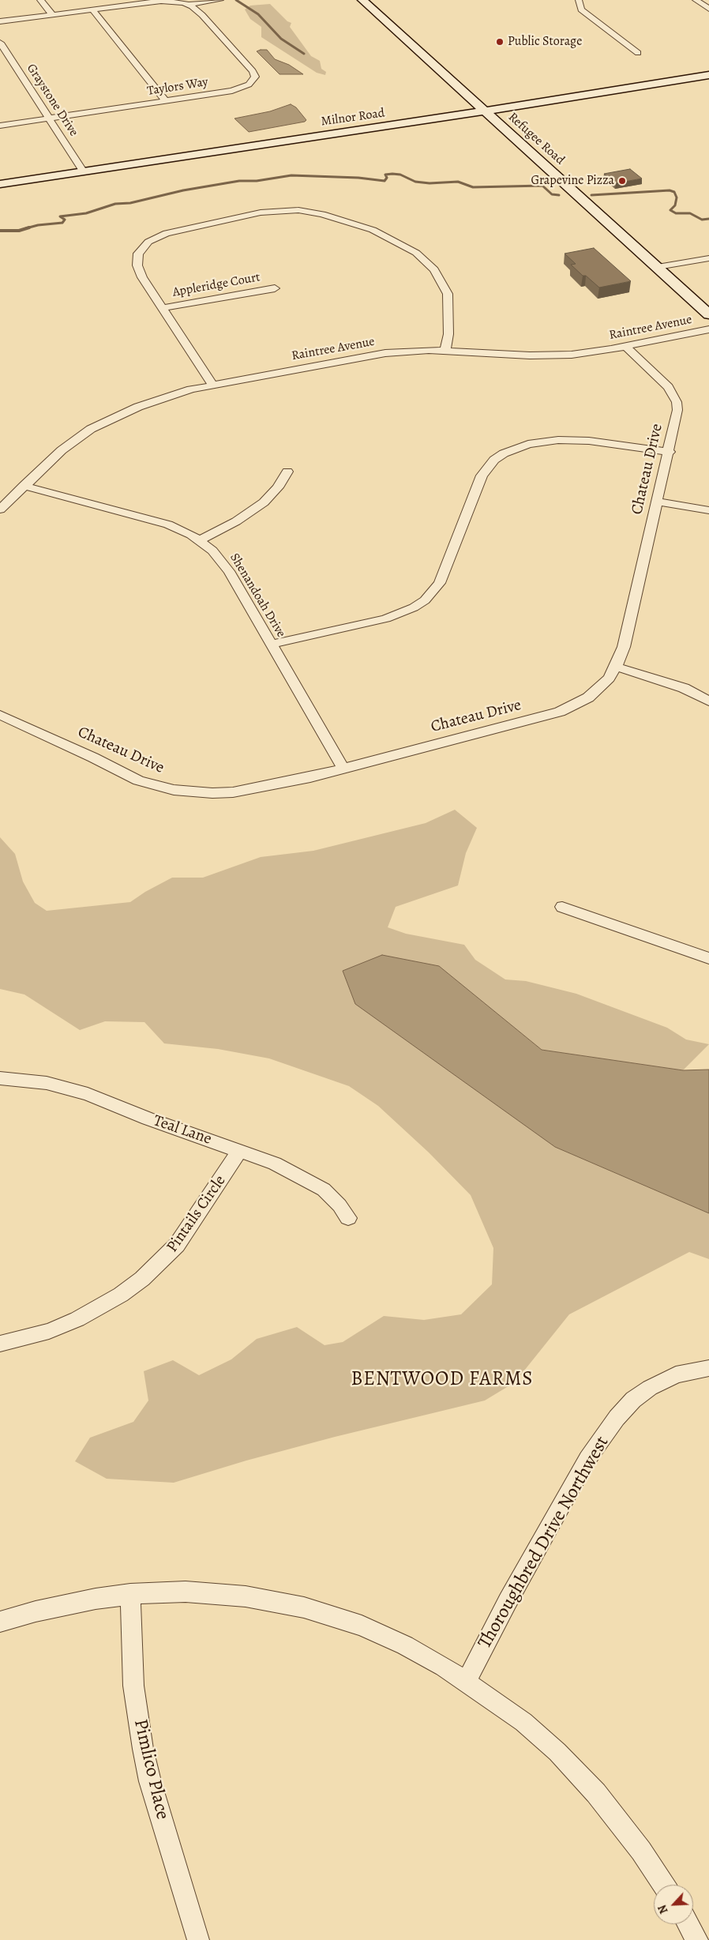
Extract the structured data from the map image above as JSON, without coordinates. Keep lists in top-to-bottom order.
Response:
{
  "streets": {
    "main road": ["Milnor Road", "Refugee Road"],
    "street": [
      "Taylors Way",
      "Graystone Drive",
      "Appleridge Court",
      "Raintree Avenue",
      "Chateau Drive",
      "Shenandoah Drive",
      "Teal Lane",
      "Pintails Circle",
      "Thoroughbred Drive Northwest",
      "Pimlico Place"
    ]
  },
  "crossings": [
    ["Taylors Way", "Graystone Drive"],
    ["Graystone Drive", "Milnor Road"],
    ["Milnor Road", "Refugee Road"],
    ["Raintree Avenue", "Chateau Drive"],
    ["Raintree Avenue", "Shenandoah Drive"],
    ["Chateau Drive", "Shenandoah Drive"],
    ["Teal Lane", "Pintails Circle"]
  ],
  "districts": ["BENTWOOD FARMS"],
  "places": ["Public Storage", "Grapevine Pizza"],
  "north": "bottom left"
}
